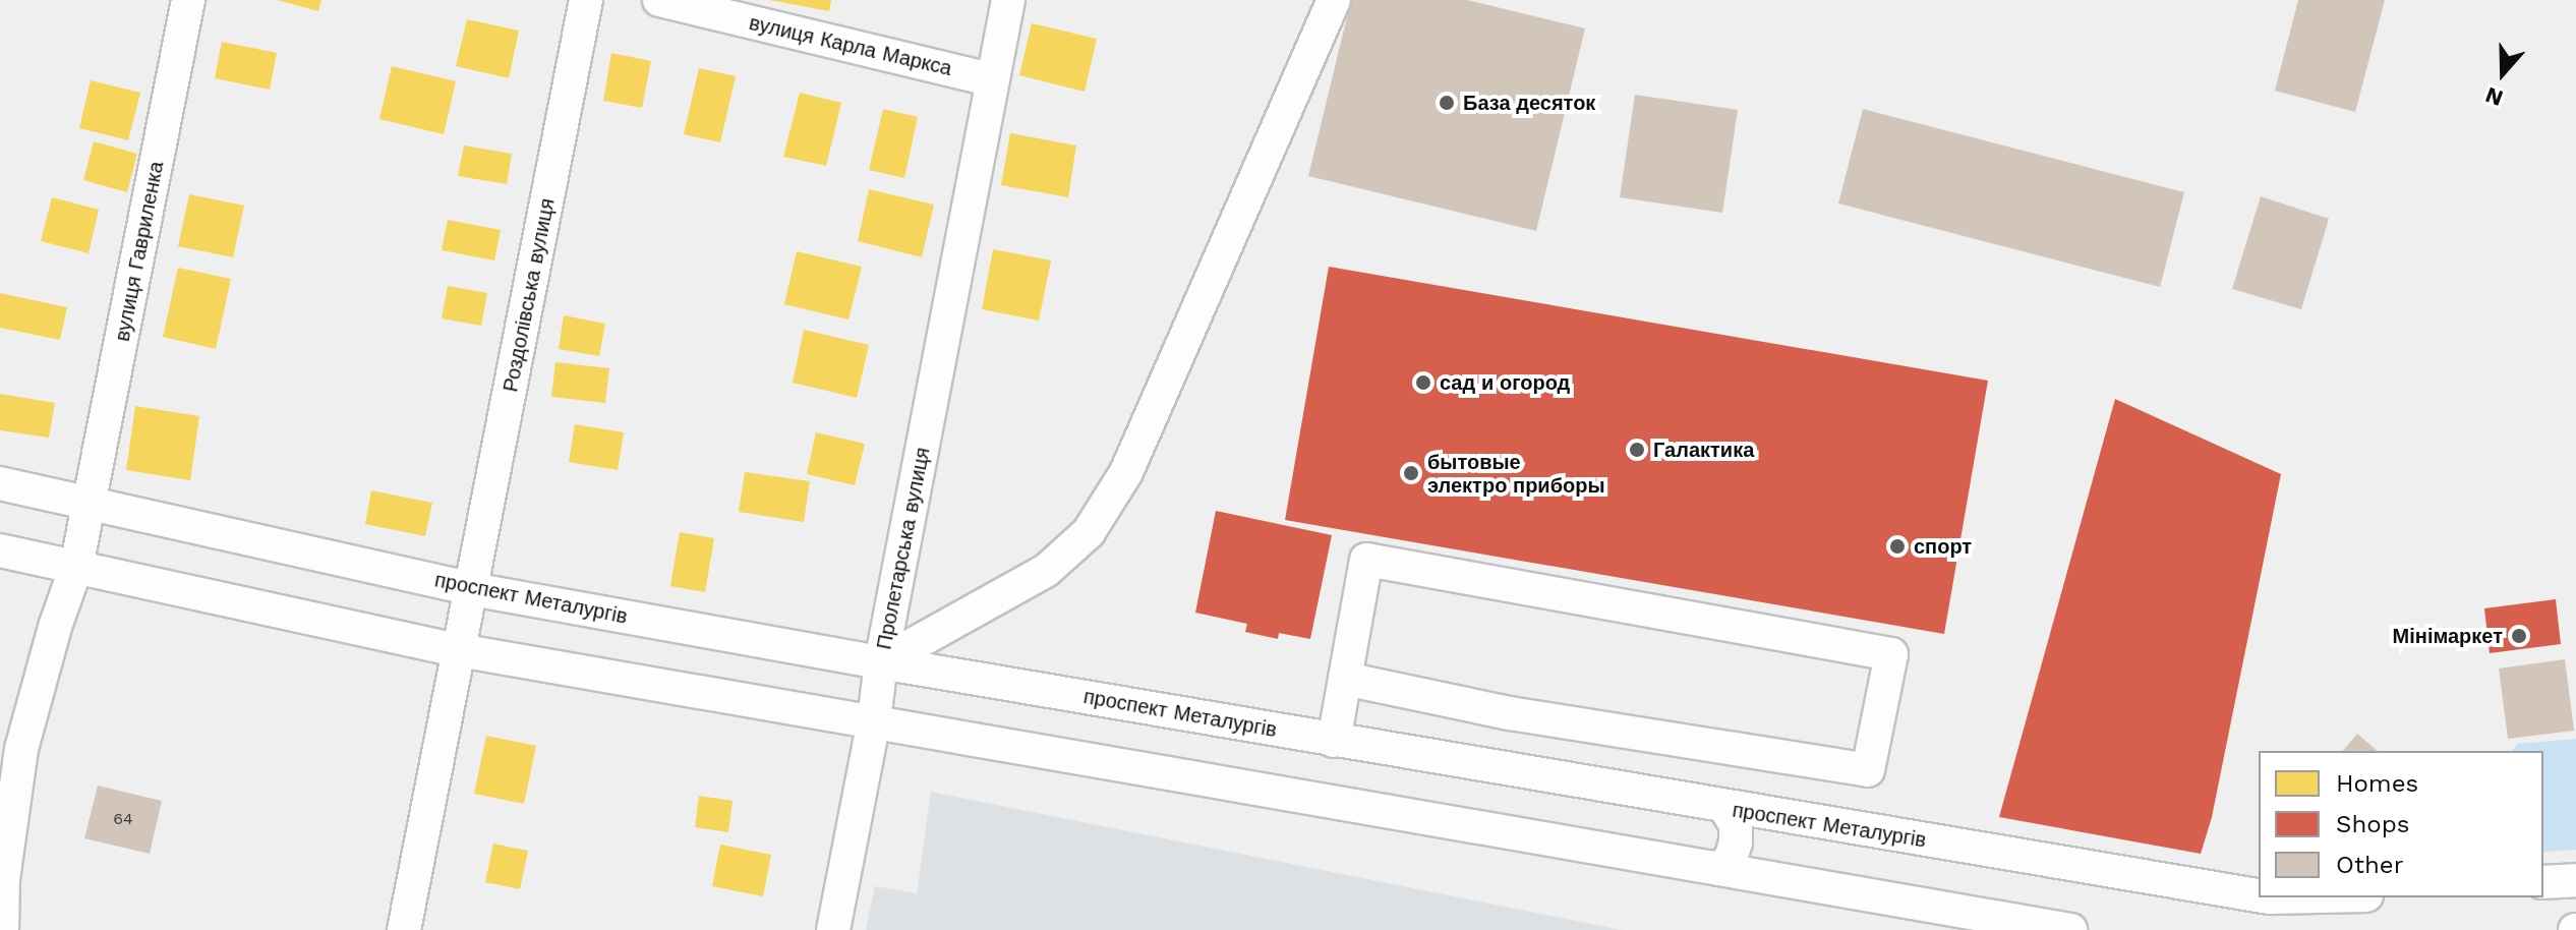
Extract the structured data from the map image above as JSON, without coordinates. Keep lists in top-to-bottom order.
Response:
{
  "streets": {
    "street": [
      "вулиця Карла Маркса",
      "вулиця Гавриленка",
      "Роздолівська вулиця",
      "Пролетарська вулиця",
      "проспект Металургів"
    ]
  },
  "crossings": [
    ["вулиця Карла Маркса", "Пролетарська вулиця"],
    ["вулиця Гавриленка", "проспект Металургів"],
    ["Роздолівська вулиця", "проспект Металургів"],
    ["Пролетарська вулиця", "проспект Металургів"]
  ],
  "places": [
    "База десяток",
    "сад и огород",
    "Галактика",
    "бытовые электро приборы",
    "спорт",
    "Мінімаркет"
  ],
  "house_numbers": ["64"],
  "legend": ["Homes", "Shops", "Other"],
  "north": "bottom"
}
